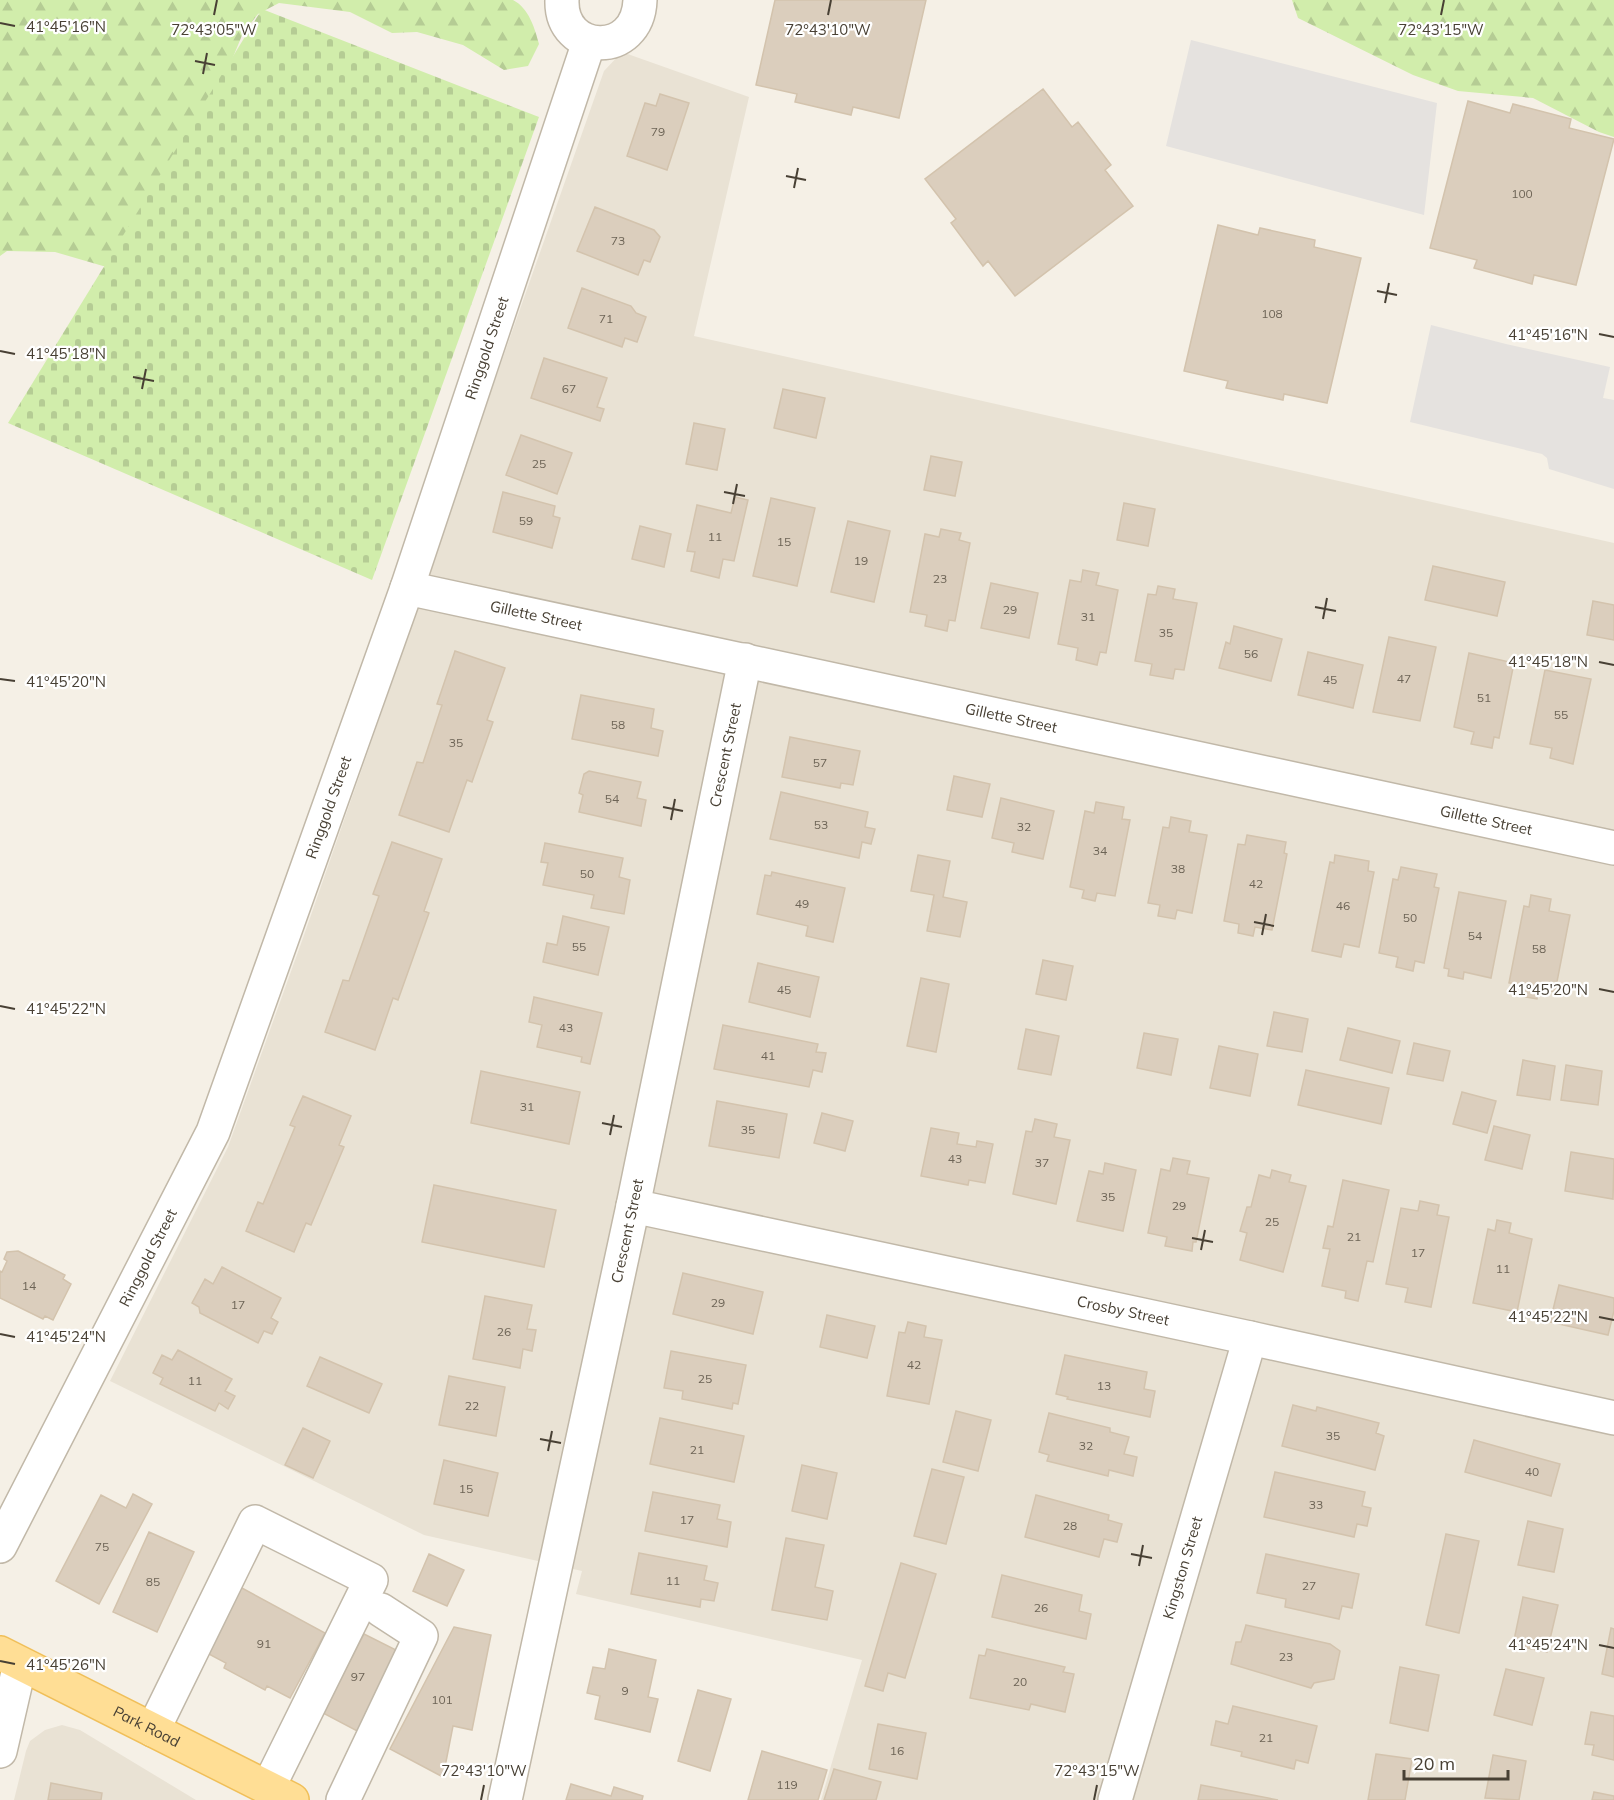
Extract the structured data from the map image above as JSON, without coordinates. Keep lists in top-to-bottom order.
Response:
{
  "streets": {
    "main road": ["Park Road"],
    "street": [
      "Ringgold Street",
      "Gillette Street",
      "Crescent Street",
      "Crosby Street",
      "Kingston Street"
    ]
  },
  "crossings": [
    ["Ringgold Street", "Gillette Street"],
    ["Gillette Street", "Crescent Street"],
    ["Crescent Street", "Crosby Street"],
    ["Crosby Street", "Kingston Street"]
  ],
  "house_numbers": [
    "79",
    "100",
    "73",
    "108",
    "71",
    "67",
    "25",
    "59",
    "11",
    "15",
    "19",
    "23",
    "29",
    "31",
    "35",
    "56",
    "47",
    "45",
    "51",
    "55",
    "58",
    "35",
    "57",
    "54",
    "53",
    "32",
    "34",
    "38",
    "50",
    "42",
    "49",
    "46",
    "50",
    "54",
    "55",
    "58",
    "45",
    "43",
    "41",
    "31",
    "35",
    "43",
    "37",
    "35",
    "29",
    "25",
    "21",
    "17",
    "11",
    "14",
    "29",
    "17",
    "26",
    "42",
    "25",
    "11",
    "13",
    "22",
    "35",
    "32",
    "21",
    "40",
    "15",
    "33",
    "17",
    "28",
    "75",
    "11",
    "85",
    "27",
    "26",
    "91",
    "23",
    "97",
    "20",
    "9",
    "101",
    "21",
    "16",
    "119"
  ],
  "scale_bar": "20 m",
  "coordinates": [
    "41°45'16\"N",
    "72°43'05\"W",
    "72°43'10\"W",
    "72°43'15\"W",
    "41°45'18\"N",
    "41°45'20\"N",
    "41°45'22\"N",
    "41°45'24\"N",
    "41°45'26\"N"
  ]
}
